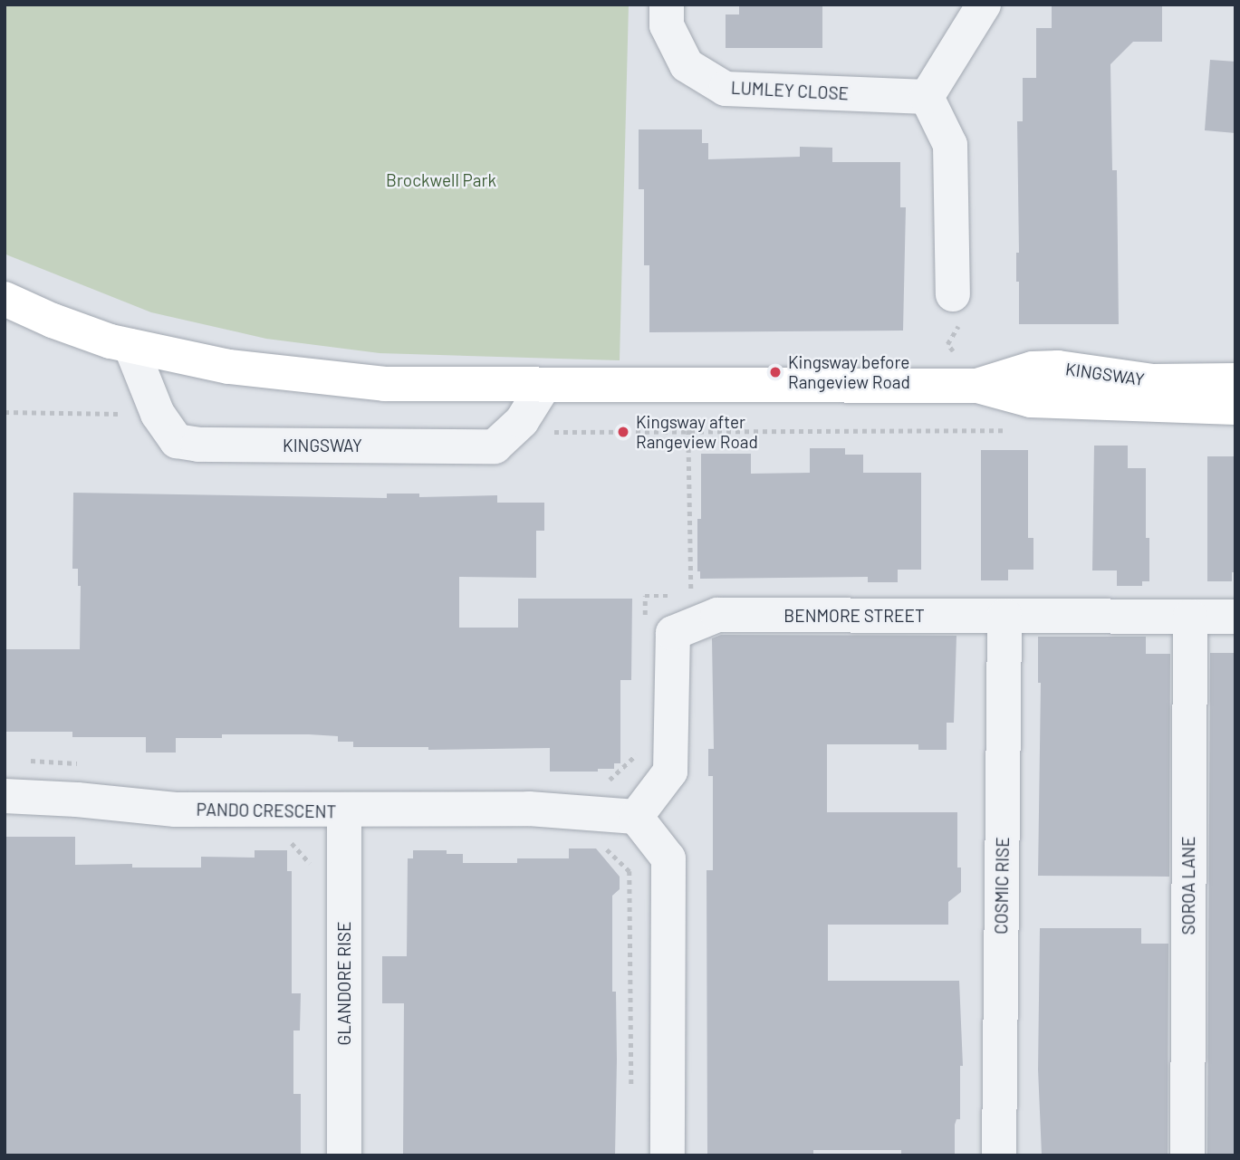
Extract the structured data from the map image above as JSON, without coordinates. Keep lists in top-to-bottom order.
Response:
{
  "streets": {
    "main road": ["KINGSWAY"],
    "street": [
      "LUMLEY CLOSE",
      "BENMORE STREET",
      "PANDO CRESCENT",
      "COSMIC RISE",
      "SOROA LANE",
      "GLANDORE RISE"
    ]
  },
  "crossings": [
    ["BENMORE STREET", "COSMIC RISE"],
    ["BENMORE STREET", "SOROA LANE"],
    ["PANDO CRESCENT", "GLANDORE RISE"]
  ],
  "parks": ["Brockwell Park"],
  "places": ["Kingsway before Rangeview Road", "Kingsway after Rangeview Road"]
}
